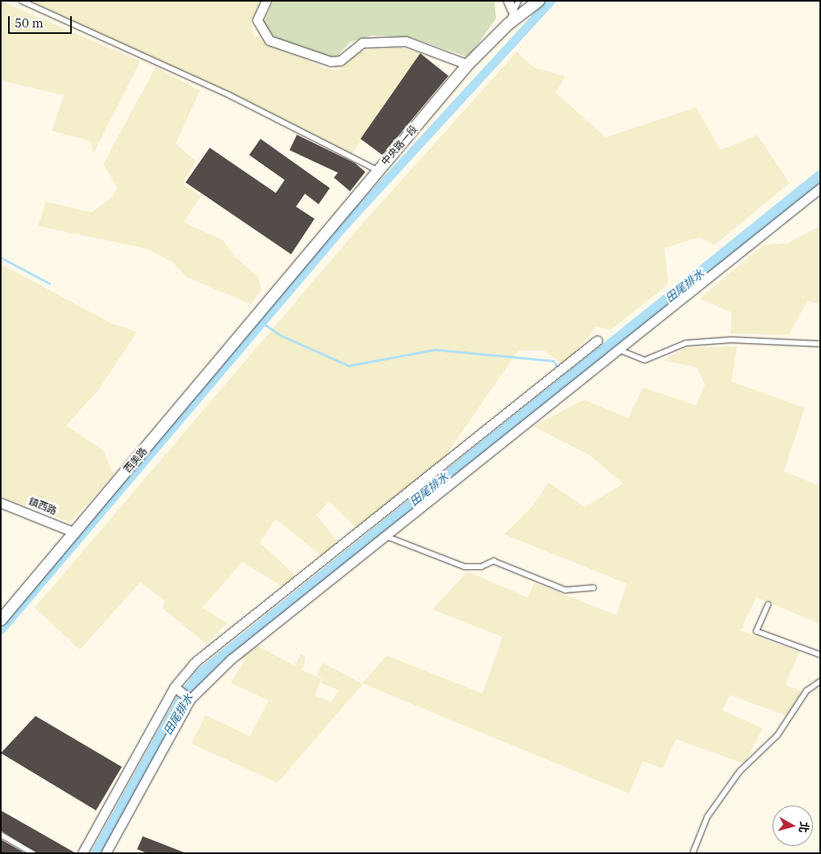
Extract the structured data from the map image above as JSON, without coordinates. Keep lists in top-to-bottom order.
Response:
{
  "streets": {
    "street": ["中央路一段", "西美路", "鎮西路"]
  },
  "crossings": [
    ["中央路一段", "西美路"],
    ["西美路", "鎮西路"]
  ],
  "water": ["田尾排水"],
  "scale_bar": "50 m",
  "north": "right"
}
